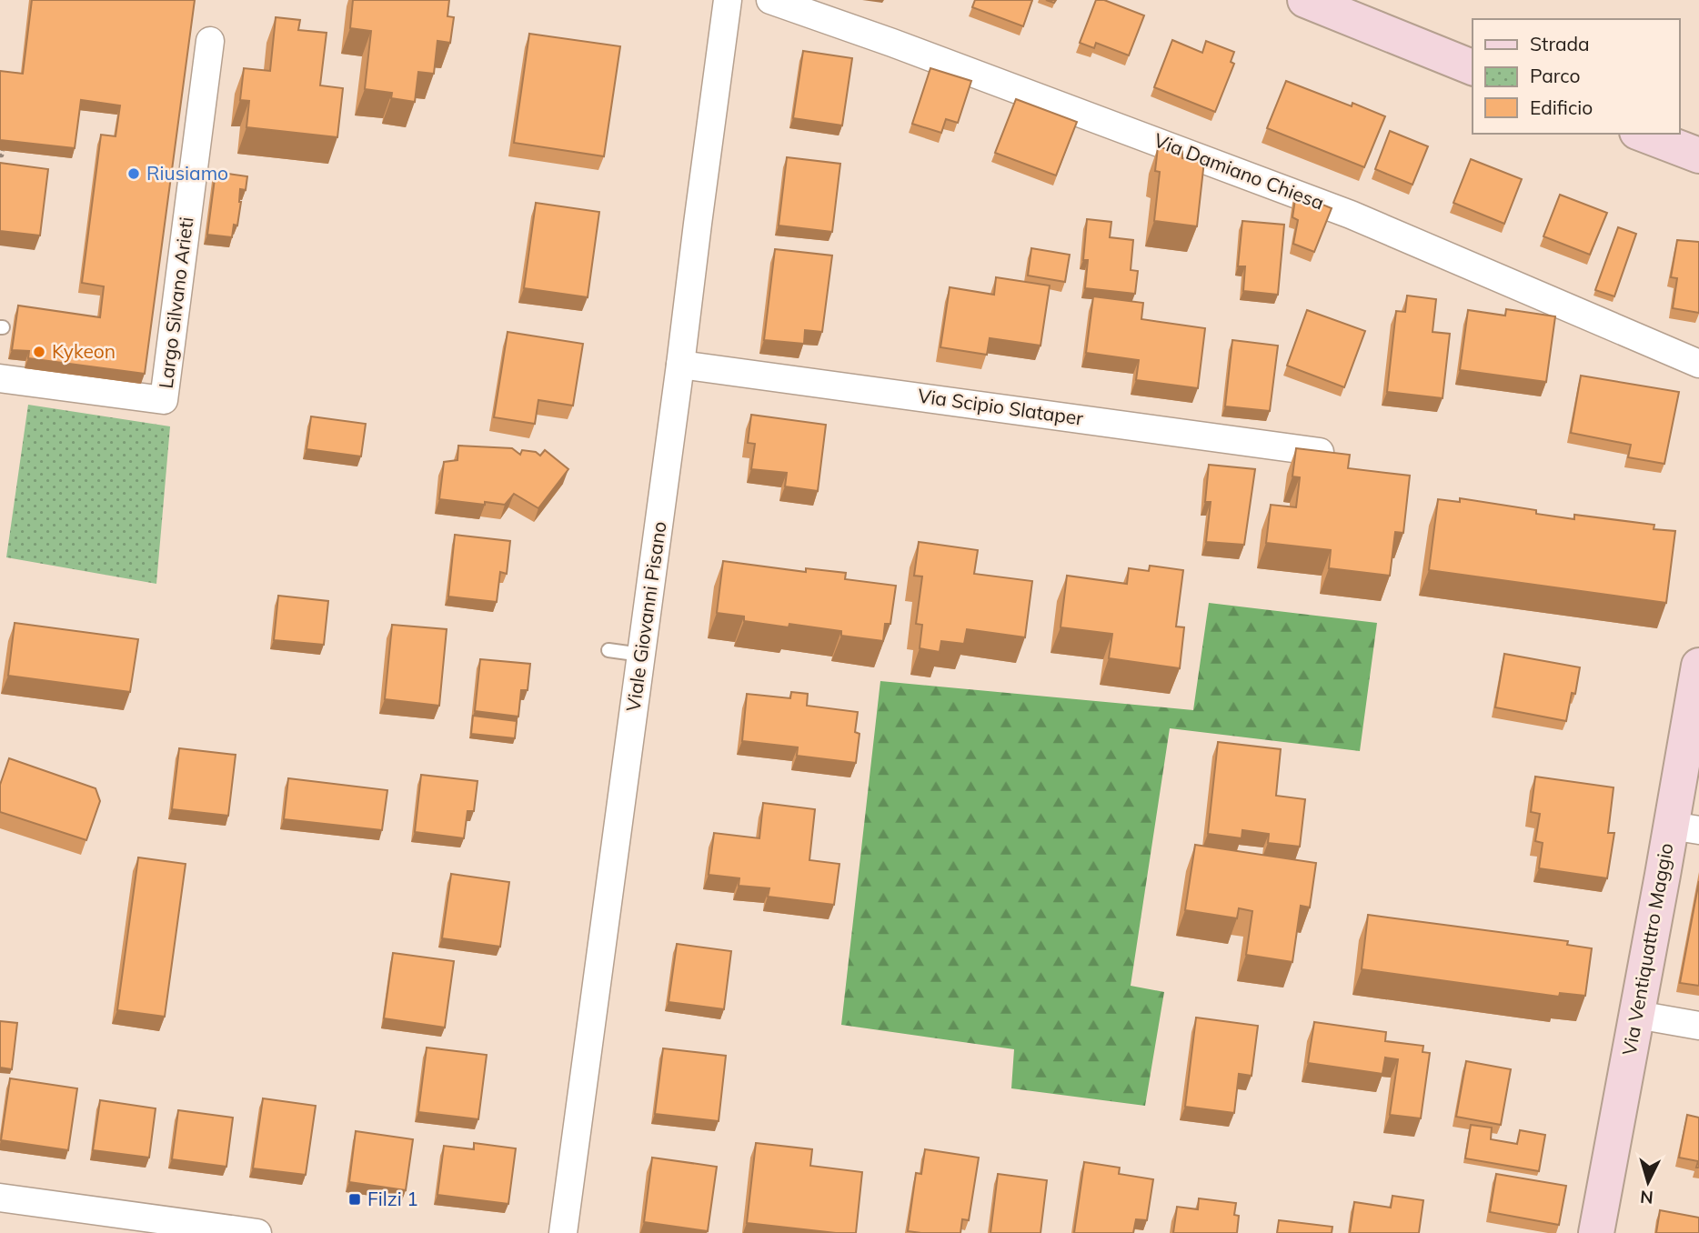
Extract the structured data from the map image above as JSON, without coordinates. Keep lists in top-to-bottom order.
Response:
{
  "streets": {
    "street": [
      "Via Damiano Chiesa",
      "Largo Silvano Arieti",
      "Via Scipio Slataper",
      "Viale Giovanni Pisano",
      "Via Ventiquattro Maggio"
    ]
  },
  "crossings": [
    ["Via Scipio Slataper", "Viale Giovanni Pisano"]
  ],
  "places": {
    "other": ["Riusiamo", "Kykeon"],
    "transit": ["Filzi 1"]
  },
  "legend": ["Strada", "Parco", "Edificio"],
  "north": "bottom"
}
